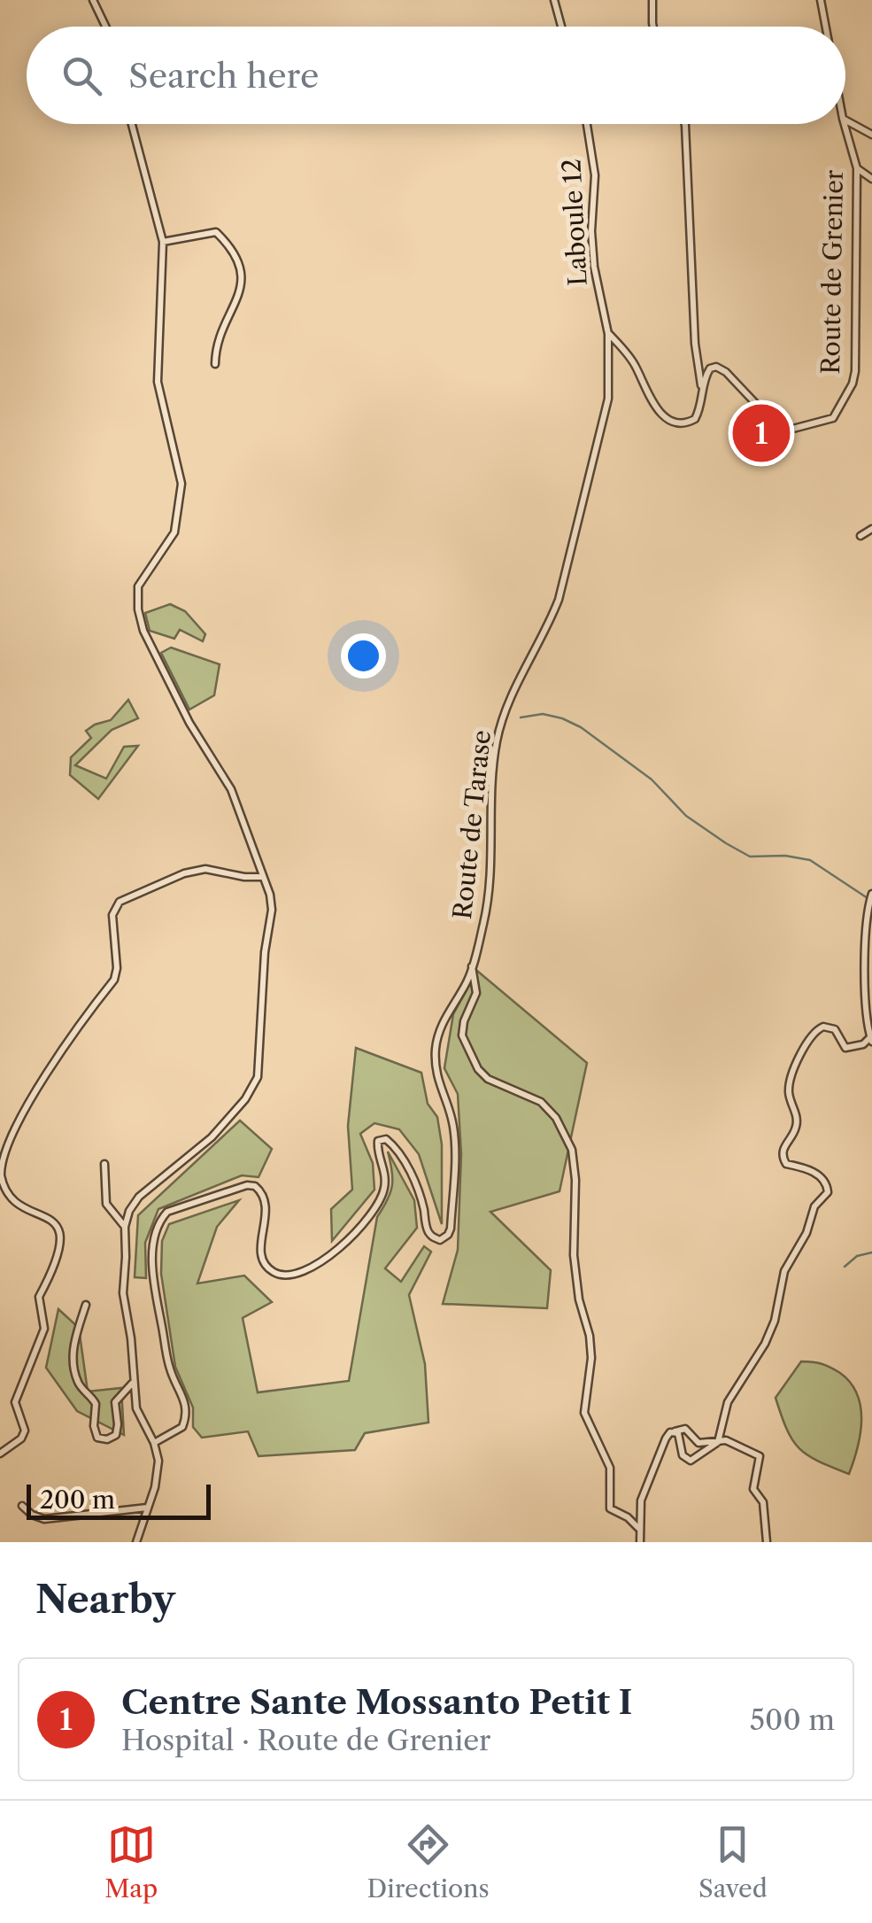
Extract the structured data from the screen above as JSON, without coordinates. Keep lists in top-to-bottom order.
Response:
{
  "streets": {
    "street": ["Laboule 12", "Route de Grenier", "Route de Tarase"]
  },
  "crossings": [
    ["Laboule 12", "Route de Grenier"],
    ["Laboule 12", "Route de Tarase"],
    ["Route de Grenier", "Route de Tarase"]
  ],
  "scale_bar": "200 m",
  "page": {
    "search": "Search here",
    "pins": "1",
    "scale": "200 m",
    "heading": "Nearby",
    "list": [
      {
        "mark": "1",
        "name": "Centre Sante Mossanto Petit I",
        "note": "Hospital · Route de Grenier",
        "value": "500 m"
      }
    ],
    "nav": ["Map", "Directions", "Saved"]
  }
}
